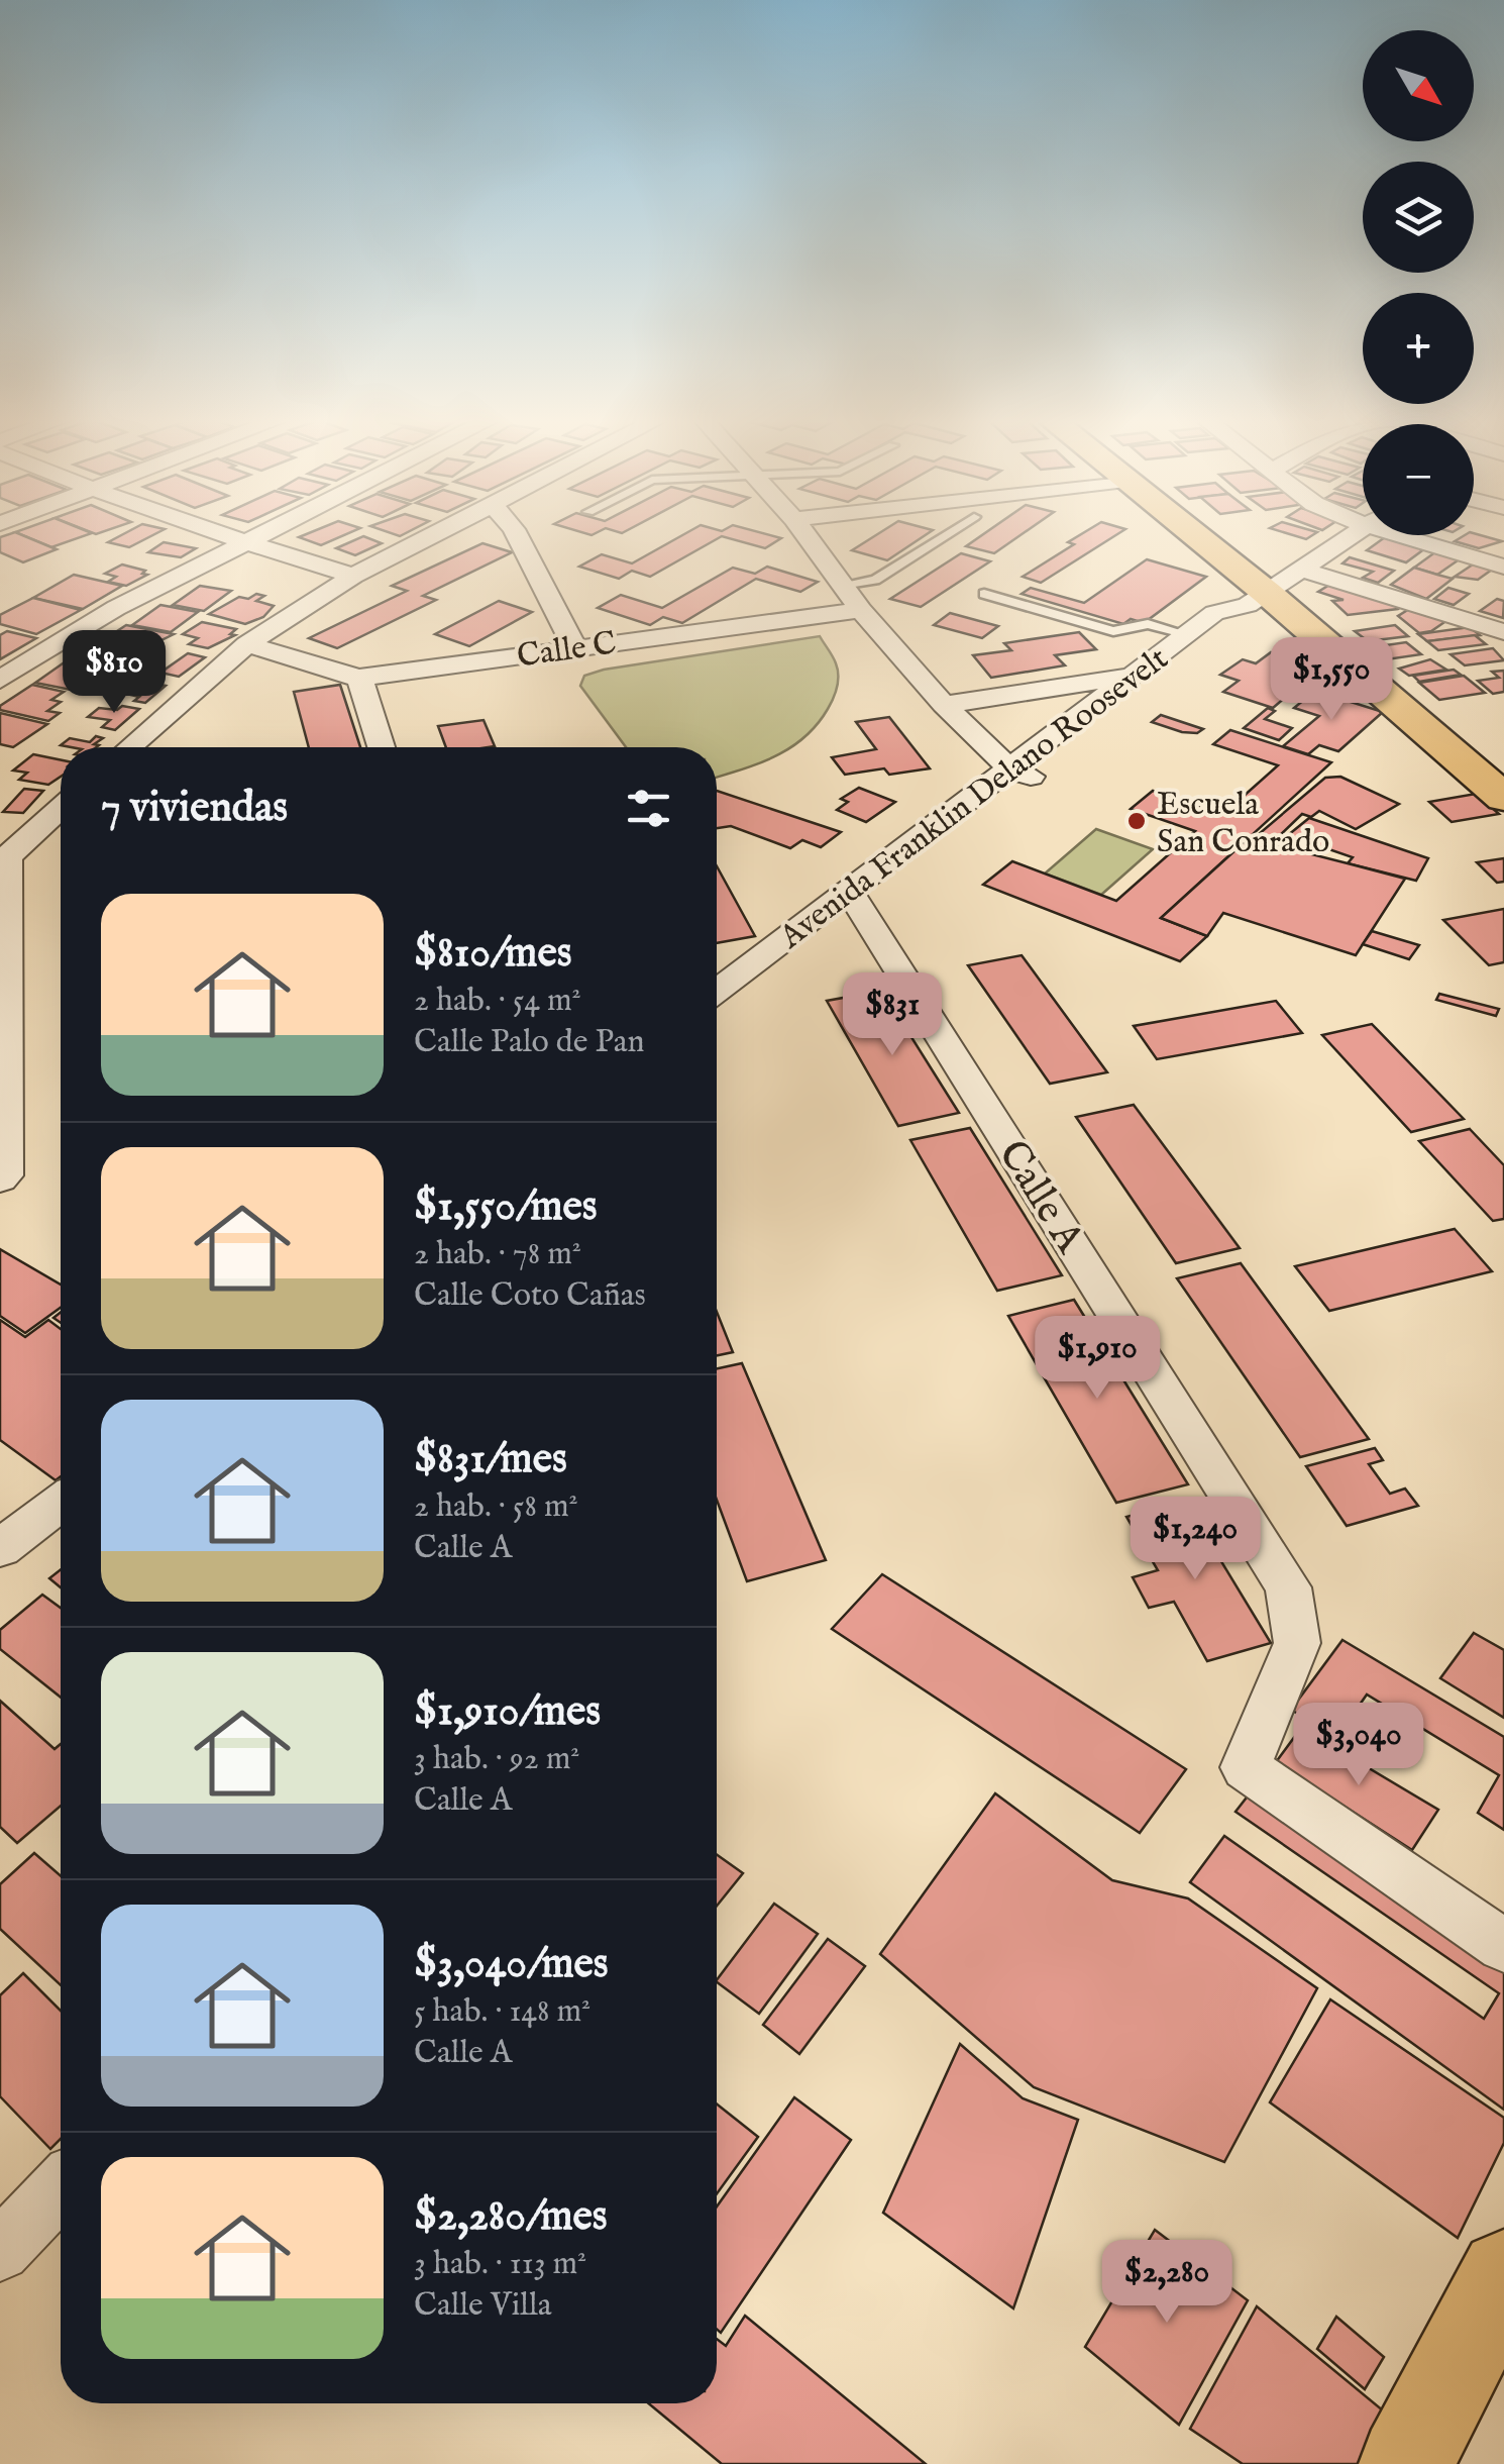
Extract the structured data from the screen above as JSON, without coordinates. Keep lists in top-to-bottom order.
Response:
{
  "streets": {
    "street": ["Calle C", "Avenida Franklin Delano Roosevelt", "Calle A"]
  },
  "crossings": [
    ["Avenida Franklin Delano Roosevelt", "Calle A"]
  ],
  "places": ["Escuela San Conrado"],
  "north": "bottom right",
  "page": {
    "map_buttons": ["+", "−"],
    "price": [
      "$810",
      "$1,550",
      "$831",
      "$1,910",
      "$1,240",
      "$3,040",
      "$2,280"
    ],
    "heading": "7 viviendas",
    "list": [
      {
        "name": "$810/mes",
        "note": "2 hab. · 54 m² · Calle Palo de Pan"
      },
      {
        "name": "$1,550/mes",
        "note": "2 hab. · 78 m² · Calle Coto Cañas"
      },
      {
        "name": "$831/mes",
        "note": "2 hab. · 58 m² · Calle A"
      },
      {
        "name": "$1,910/mes",
        "note": "3 hab. · 92 m² · Calle A"
      },
      {
        "name": "$3,040/mes",
        "note": "5 hab. · 148 m² · Calle A"
      },
      {
        "name": "$2,280/mes",
        "note": "3 hab. · 113 m² · Calle Villa"
      }
    ]
  }
}
